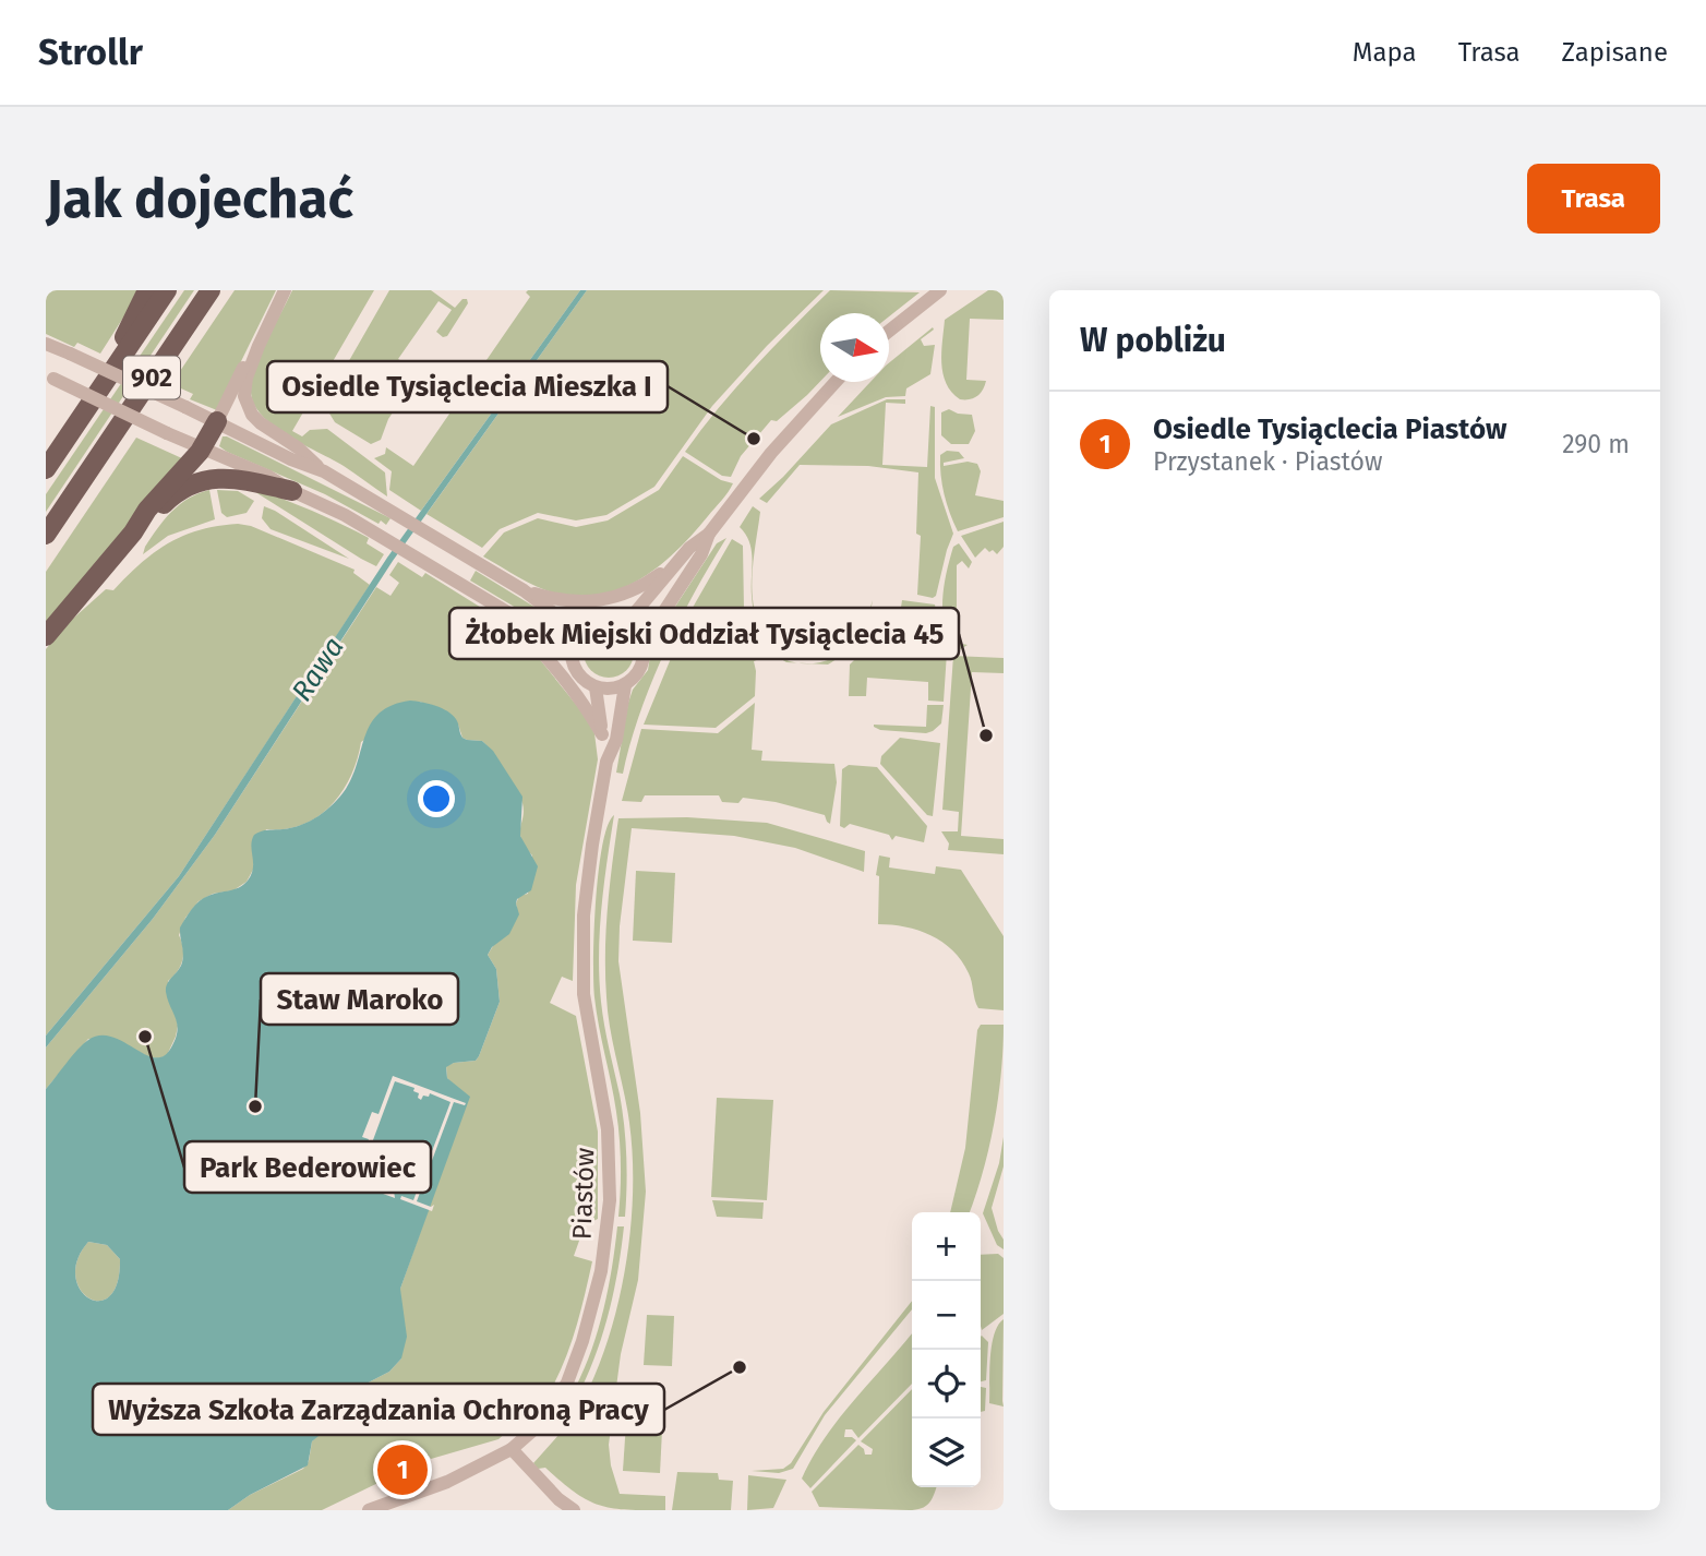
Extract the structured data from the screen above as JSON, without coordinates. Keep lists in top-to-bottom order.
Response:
{
  "streets": {
    "main road": ["902"],
    "street": ["Piastów"]
  },
  "water": ["Rawa"],
  "places": [
    "Osiedle Tysiąclecia Mieszka I",
    "Żłobek Miejski Oddział Tysiąclecia 45",
    "Park Bederowiec",
    "Staw Maroko",
    "Wyższa Szkoła Zarządzania Ochroną Pracy"
  ],
  "north": "right",
  "page": {
    "header": "Strollr",
    "nav": ["Mapa", "Trasa", "Zapisane"],
    "buttons": "Trasa",
    "title": "Jak dojechać",
    "heading": "W pobliżu",
    "list": [
      {
        "mark": "1",
        "name": "Osiedle Tysiąclecia Piastów",
        "note": "Przystanek · Piastów",
        "value": "290 m"
      }
    ],
    "map_buttons": ["+", "−"],
    "pins": "1"
  }
}
